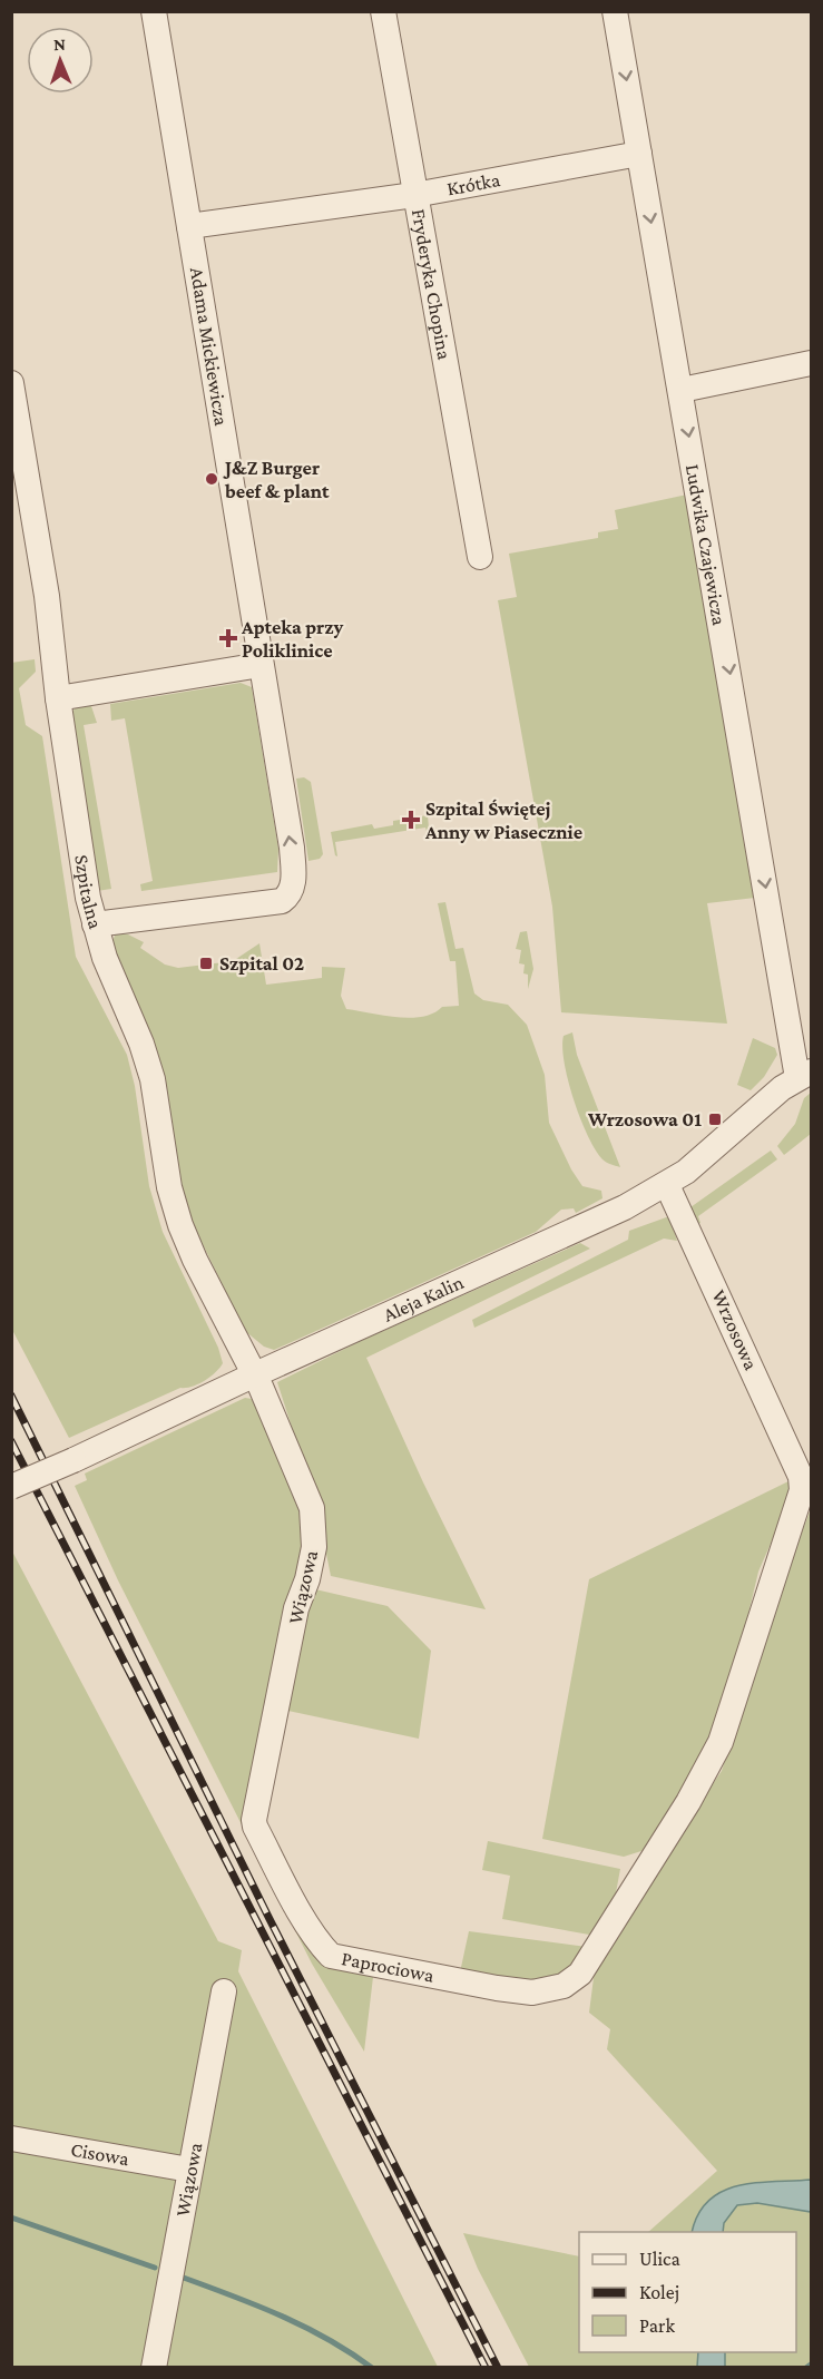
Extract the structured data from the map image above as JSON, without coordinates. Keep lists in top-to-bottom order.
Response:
{
  "streets": {
    "street": [
      "Krótka",
      "Fryderyka Chopina",
      "Adama Mickiewicza",
      "Ludwika Czajewicza",
      "Szpitalna",
      "Aleja Kalin",
      "Wrzosowa",
      "Wiązowa",
      "Paprociowa",
      "Cisowa"
    ]
  },
  "crossings": [
    ["Krótka", "Fryderyka Chopina"],
    ["Krótka", "Adama Mickiewicza"],
    ["Krótka", "Ludwika Czajewicza"],
    ["Adama Mickiewicza", "Szpitalna"],
    ["Ludwika Czajewicza", "Aleja Kalin"],
    ["Szpitalna", "Aleja Kalin"],
    ["Szpitalna", "Wiązowa"],
    ["Aleja Kalin", "Wrzosowa"],
    ["Aleja Kalin", "Wiązowa"],
    ["Wrzosowa", "Paprociowa"],
    ["Wiązowa", "Paprociowa"],
    ["Wiązowa", "Cisowa"]
  ],
  "one_way": ["Ludwika Czajewicza"],
  "places": {
    "other": ["J&Z Burger beef & plant"],
    "health": ["Apteka przy Poliklinice", "Szpital Świętej Anny w Piasecznie"],
    "transit": ["Szpital 02", "Wrzosowa 01"]
  },
  "legend": ["Ulica", "Kolej", "Park"],
  "north": "top"
}
